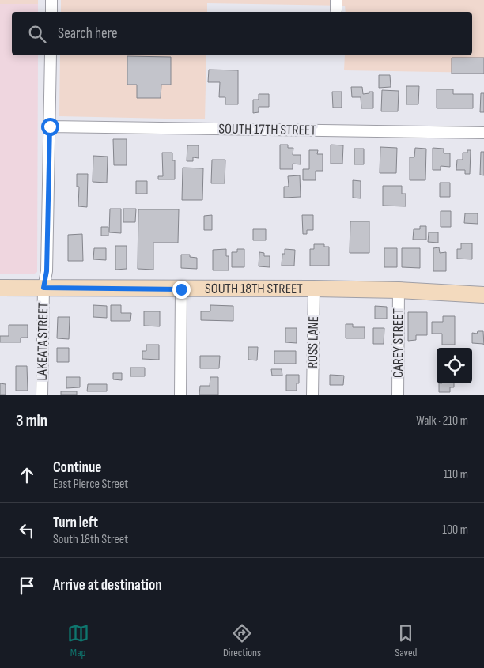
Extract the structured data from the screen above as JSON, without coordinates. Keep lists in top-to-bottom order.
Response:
{
  "streets": {
    "street": [
      "SOUTH 17TH STREET",
      "SOUTH 18TH STREET",
      "LAKEATA STREET",
      "ROSS LANE",
      "CAREY STREET"
    ]
  },
  "crossings": [
    ["SOUTH 17TH STREET", "LAKEATA STREET"],
    ["SOUTH 18TH STREET", "LAKEATA STREET"],
    ["SOUTH 18TH STREET", "ROSS LANE"],
    ["SOUTH 18TH STREET", "CAREY STREET"]
  ],
  "page": {
    "search": "Search here",
    "heading": ["3 min", "Walk · 210 m"],
    "list": [
      ["Continue", "East Pierce Street", "110 m"],
      ["Turn left", "South 18th Street", "100 m"],
      "Arrive at destination"
    ],
    "nav": ["Map", "Directions", "Saved"]
  }
}
